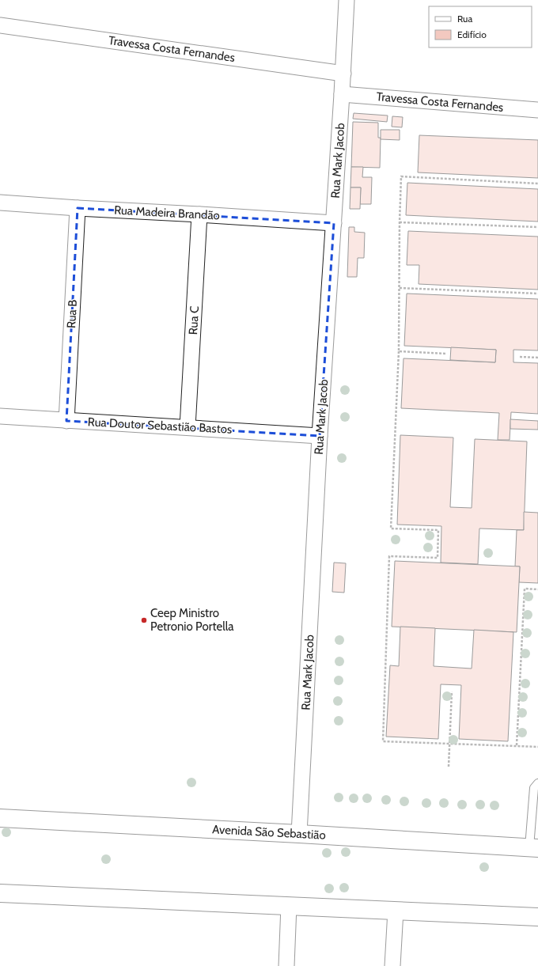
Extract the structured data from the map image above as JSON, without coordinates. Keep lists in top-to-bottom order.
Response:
{
  "streets": {
    "main road": ["Avenida São Sebastião"],
    "street": [
      "Travessa Costa Fernandes",
      "Rua Mark Jacob",
      "Rua Madeira Brandão",
      "Rua B",
      "Rua C",
      "Rua Doutor Sebastião Bastos"
    ]
  },
  "crossings": [
    ["Travessa Costa Fernandes", "Rua Mark Jacob"],
    ["Rua Mark Jacob", "Rua Madeira Brandão"],
    ["Rua Mark Jacob", "Rua Doutor Sebastião Bastos"],
    ["Rua Mark Jacob", "Avenida São Sebastião"],
    ["Rua Madeira Brandão", "Rua B"],
    ["Rua Madeira Brandão", "Rua C"],
    ["Rua B", "Rua Doutor Sebastião Bastos"],
    ["Rua C", "Rua Doutor Sebastião Bastos"]
  ],
  "places": ["Ceep Ministro Petronio Portella"],
  "legend": ["Rua", "Edifício"]
}
